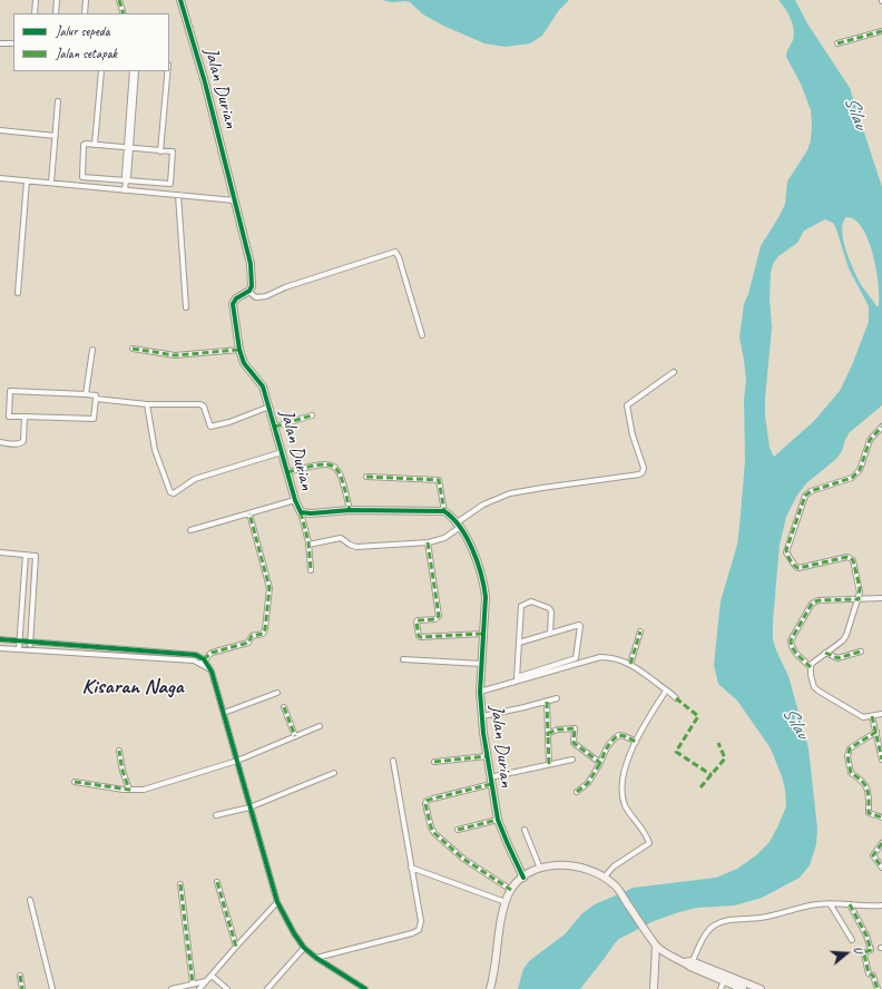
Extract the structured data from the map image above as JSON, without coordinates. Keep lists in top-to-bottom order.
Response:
{
  "streets": {
    "street": ["Jalan Durian"]
  },
  "districts": ["Kisaran Naga"],
  "water": ["Silau"],
  "legend": ["Jalur sepeda", "Jalan setapak"],
  "north": "right"
}
